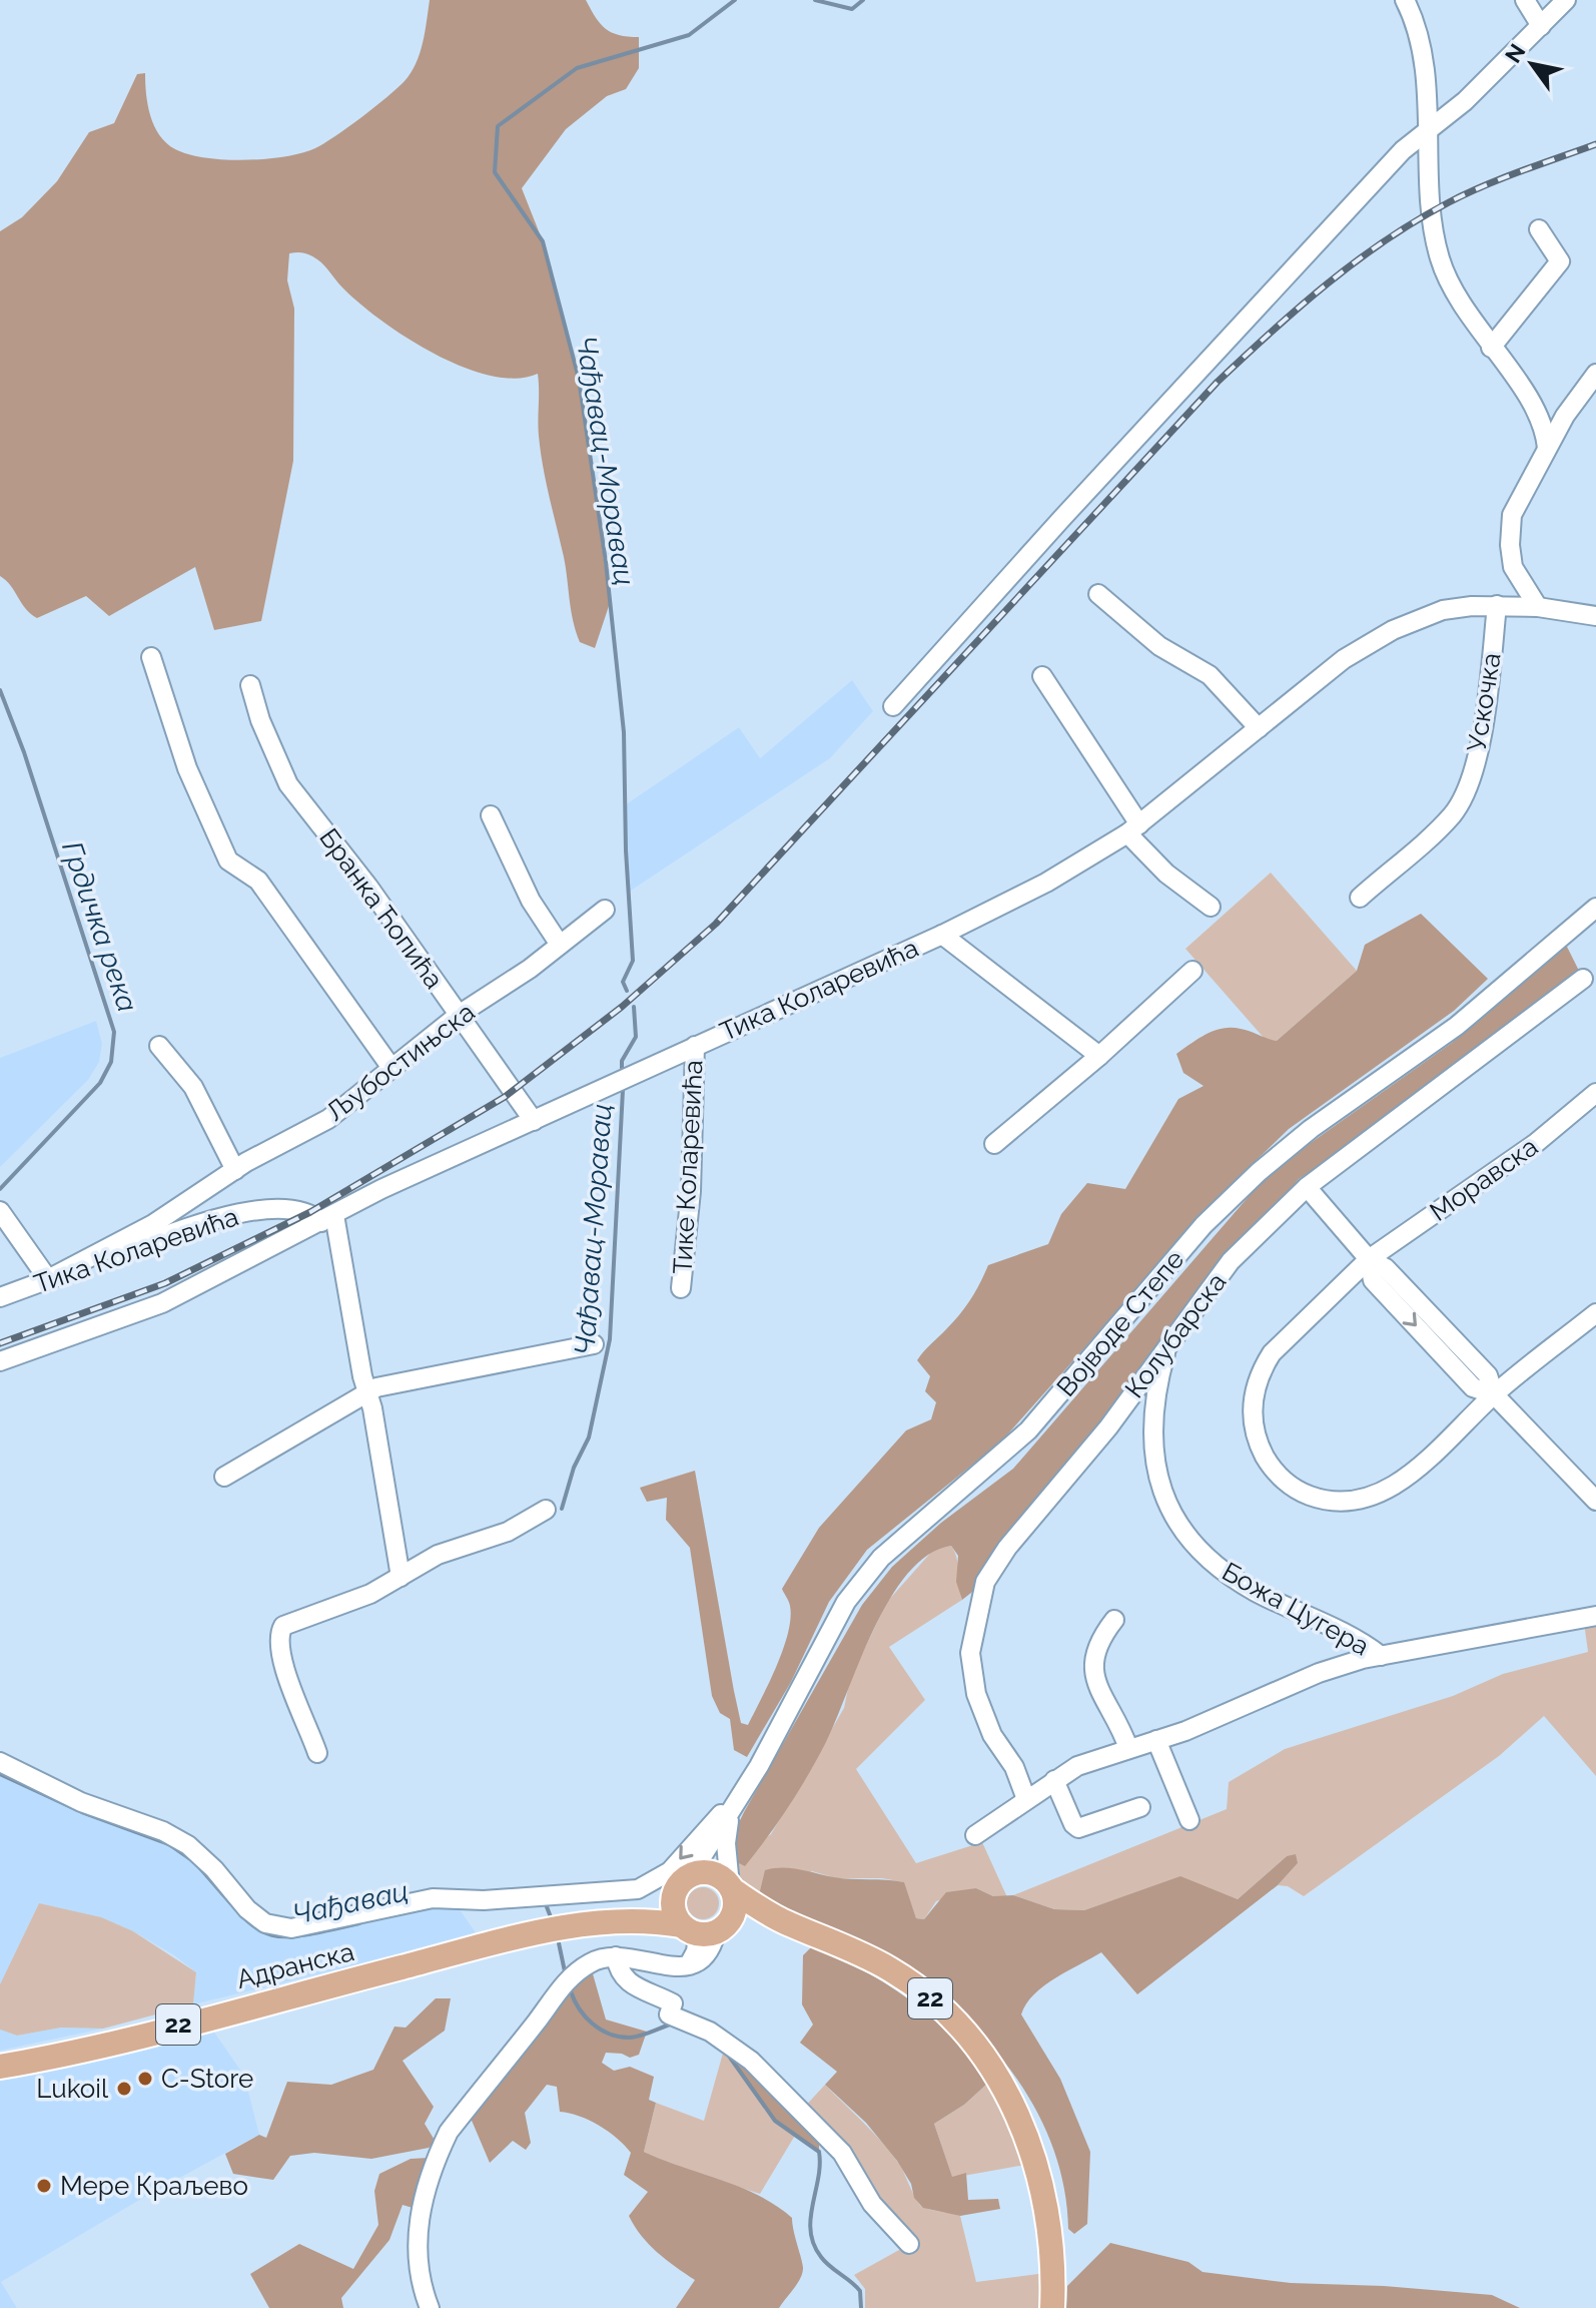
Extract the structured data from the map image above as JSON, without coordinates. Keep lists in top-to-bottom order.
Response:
{
  "streets": {
    "main road": ["Адранска", "22"],
    "street": [
      "Ускочка",
      "Бранка Ћопића",
      "Тика Коларевића",
      "Љубостињска",
      "Тике Коларевића",
      "Моравска",
      "Војводе Степе",
      "Колубарска",
      "Божа Цугера"
    ]
  },
  "crossings": [
    ["Ускочка", "Тика Коларевића"],
    ["Бранка Ћопића", "Тика Коларевића"],
    ["Бранка Ћопића", "Љубостињска"],
    ["Тика Коларевића", "Љубостињска"],
    ["Тика Коларевића", "Тике Коларевића"],
    ["Војводе Степе", "Адранска"],
    ["Војводе Степе", "22"],
    ["Колубарска", "Божа Цугера"],
    ["Адранска", "22"]
  ],
  "water": ["Чађавац-Моравац", "Грдичка река", "Чађавац"],
  "places": ["C-Store", "Lukoil", "Мере Краљево"],
  "north": "top left"
}
